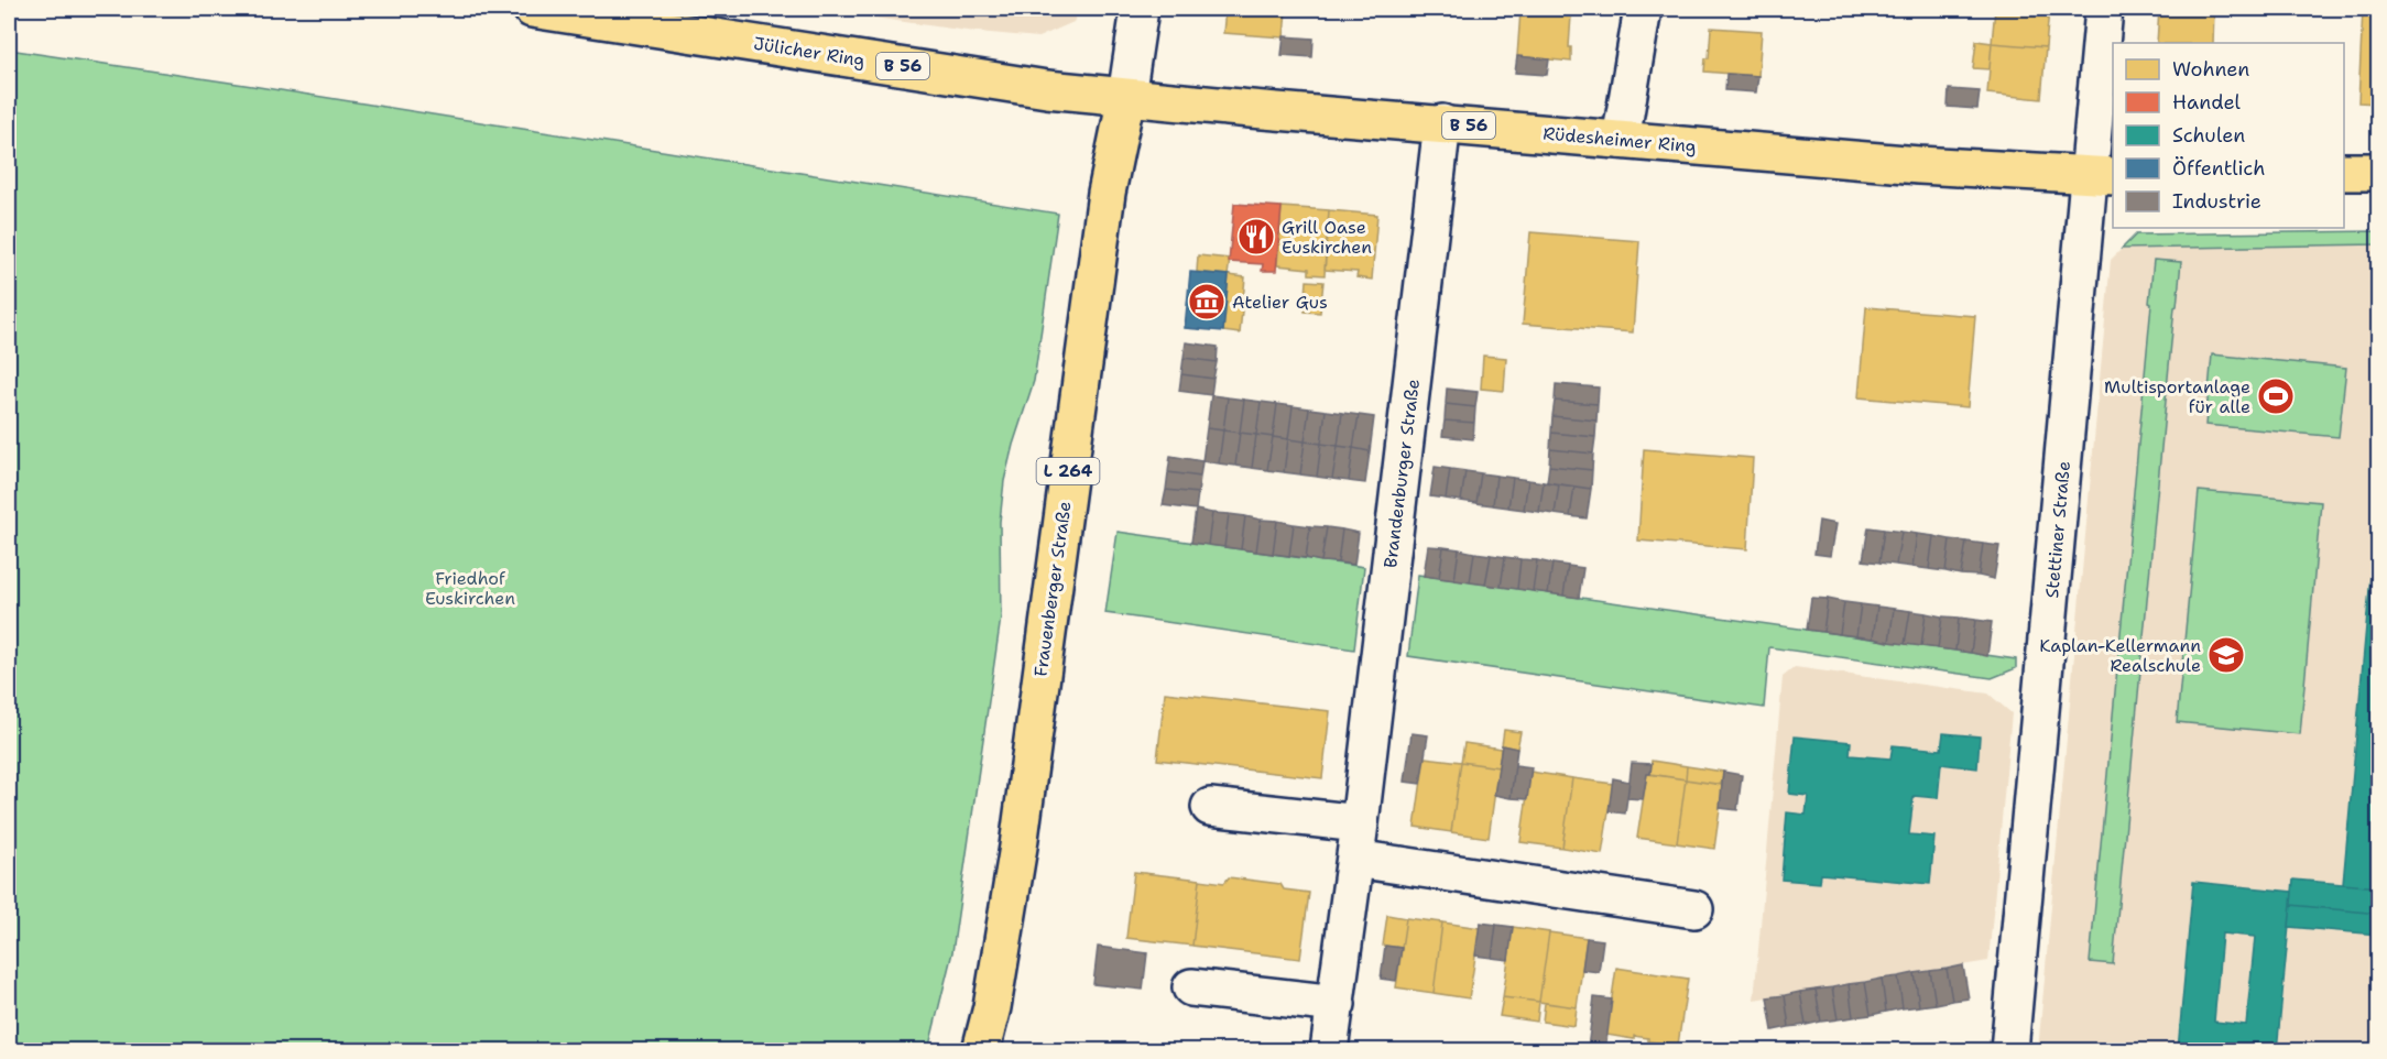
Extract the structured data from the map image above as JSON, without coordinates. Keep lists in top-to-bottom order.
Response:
{
  "streets": {
    "main road": [
      "Jülicher Ring",
      "B 56",
      "Rüdesheimer Ring",
      "L 264",
      "Frauenberger Straße"
    ],
    "street": ["Brandenburger Straße", "Stettiner Straße"]
  },
  "crossings": [
    ["Jülicher Ring", "Rüdesheimer Ring"],
    ["Jülicher Ring", "Frauenberger Straße"],
    ["Rüdesheimer Ring", "Brandenburger Straße"],
    ["Rüdesheimer Ring", "Stettiner Straße"],
    ["Rüdesheimer Ring", "Frauenberger Straße"]
  ],
  "parks": ["Friedhof Euskirchen"],
  "places": {
    "restaurant": ["Grill Oase Euskirchen"],
    "museum": ["Atelier Gus"],
    "sports": ["Multisportanlage für alle"],
    "school or university": ["Kaplan-Kellermann Realschule"]
  },
  "legend": [
    "Wohnen",
    "Handel",
    "Schulen",
    "Öffentlich",
    "Industrie"
  ]
}
